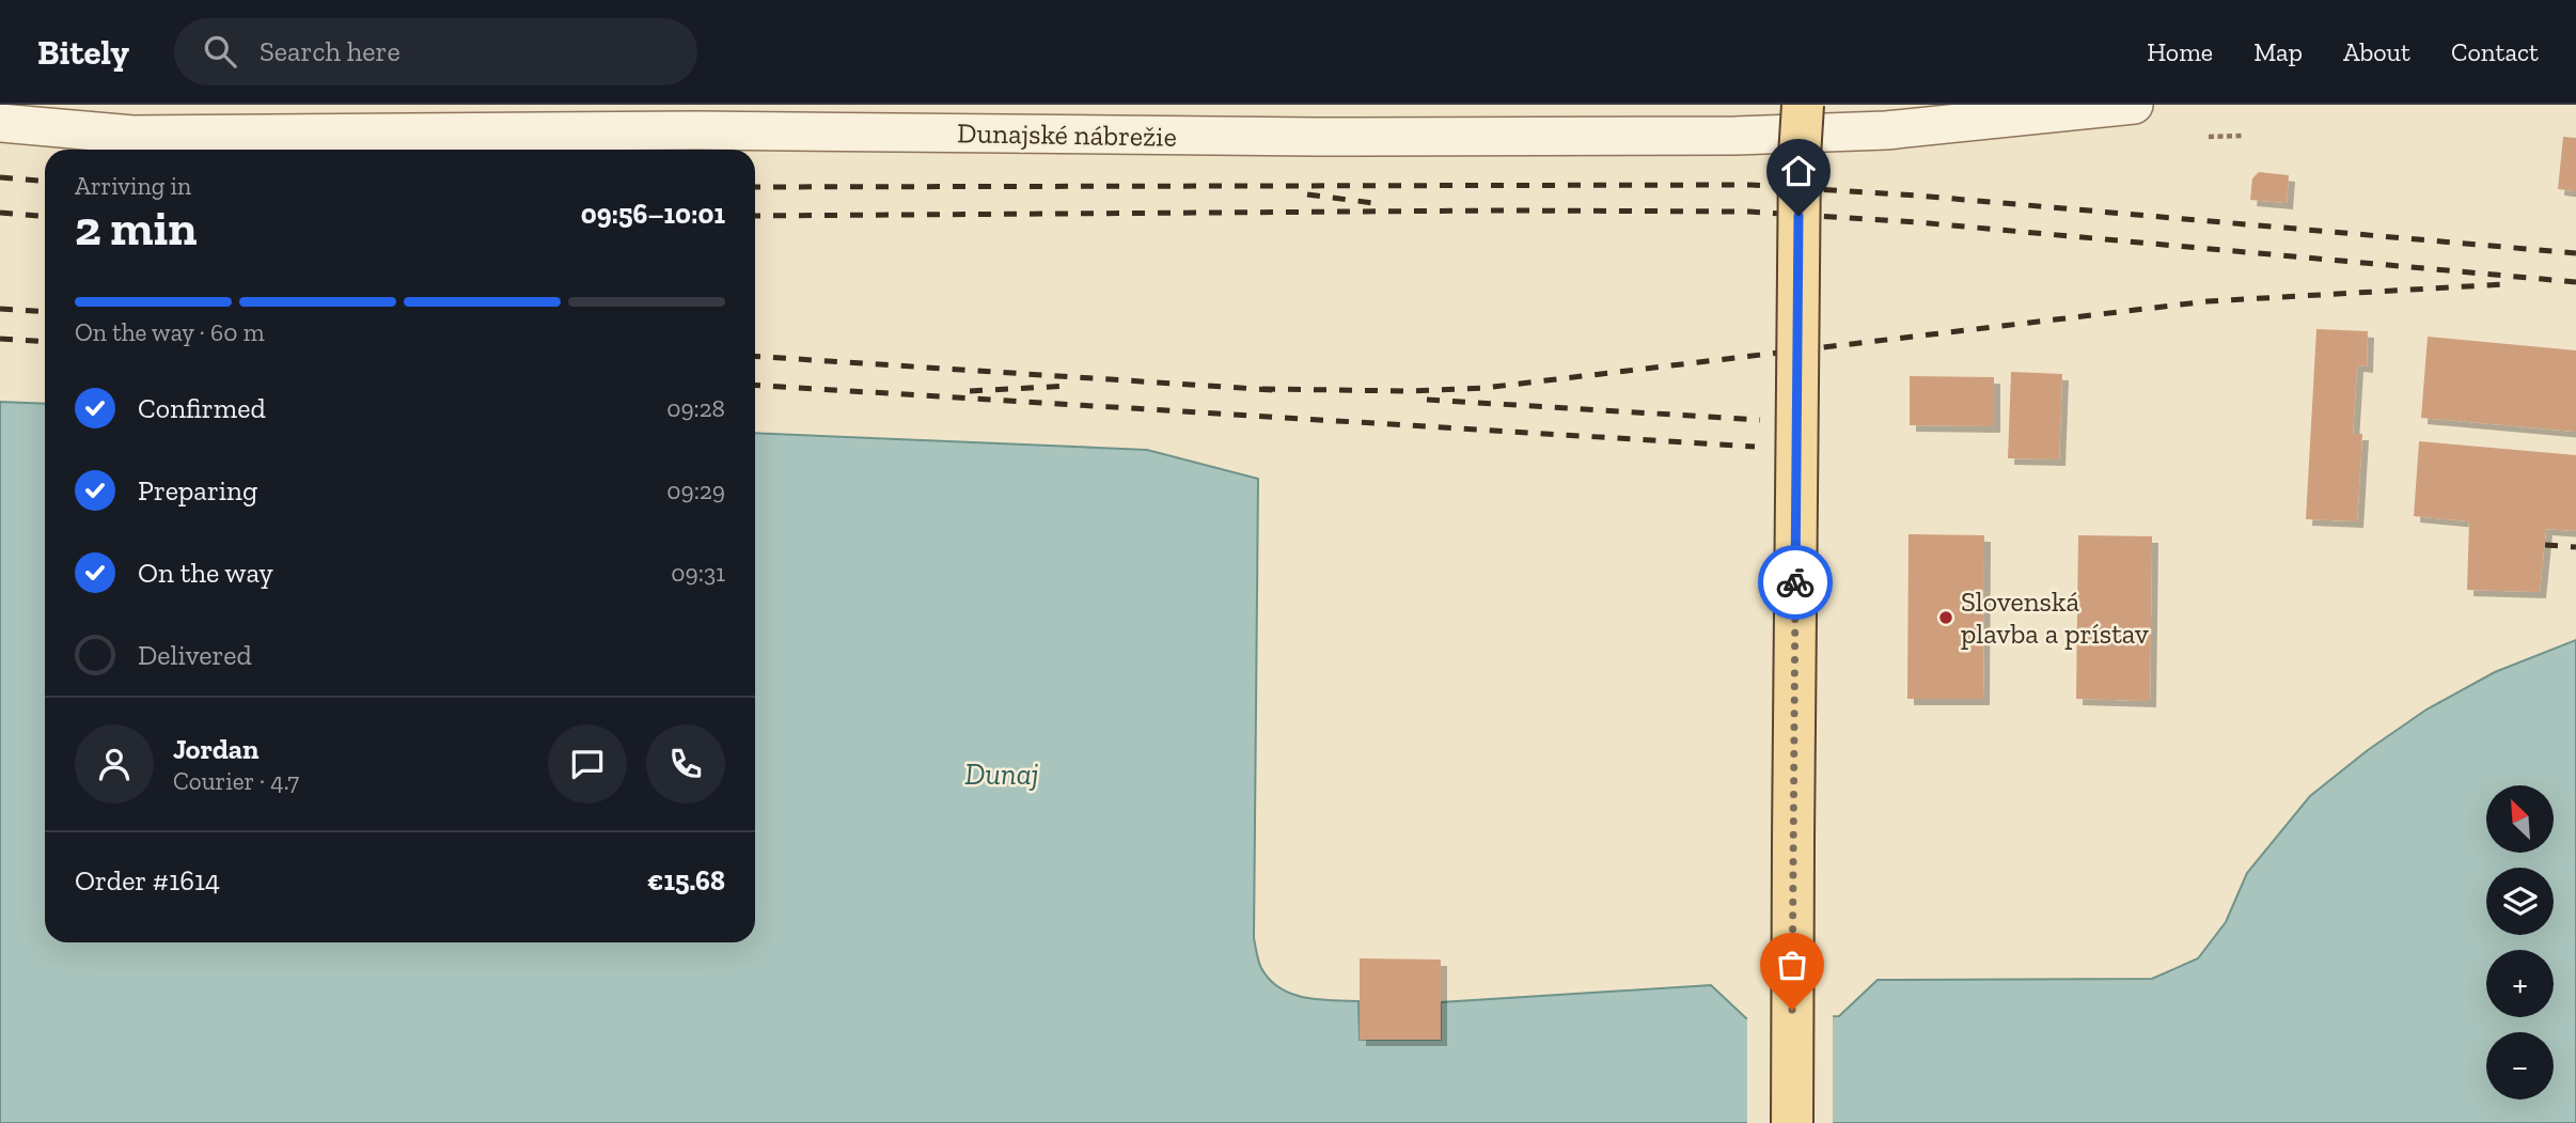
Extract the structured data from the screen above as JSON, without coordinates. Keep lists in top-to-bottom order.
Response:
{
  "streets": {
    "street": ["Dunajské nábrežie"]
  },
  "water": ["Dunaj"],
  "places": ["Slovenská plavba a prístav"],
  "north": "top left",
  "page": {
    "header": "Bitely",
    "search": "Search here",
    "nav": [
      "Home",
      "Map",
      "About",
      "Contact"
    ],
    "heading": ["2 min", "Arriving in", "09:56–10:01"],
    "panel": [
      "Jordan",
      "Courier · 4.7",
      "Order #1614",
      "€15.68"
    ],
    "bar": "On the way · 60 m",
    "list": [
      ["Confirmed", "09:28"],
      ["Preparing", "09:29"],
      ["On the way", "09:31"],
      "Delivered"
    ],
    "map_buttons": ["+", "−"]
  }
}
